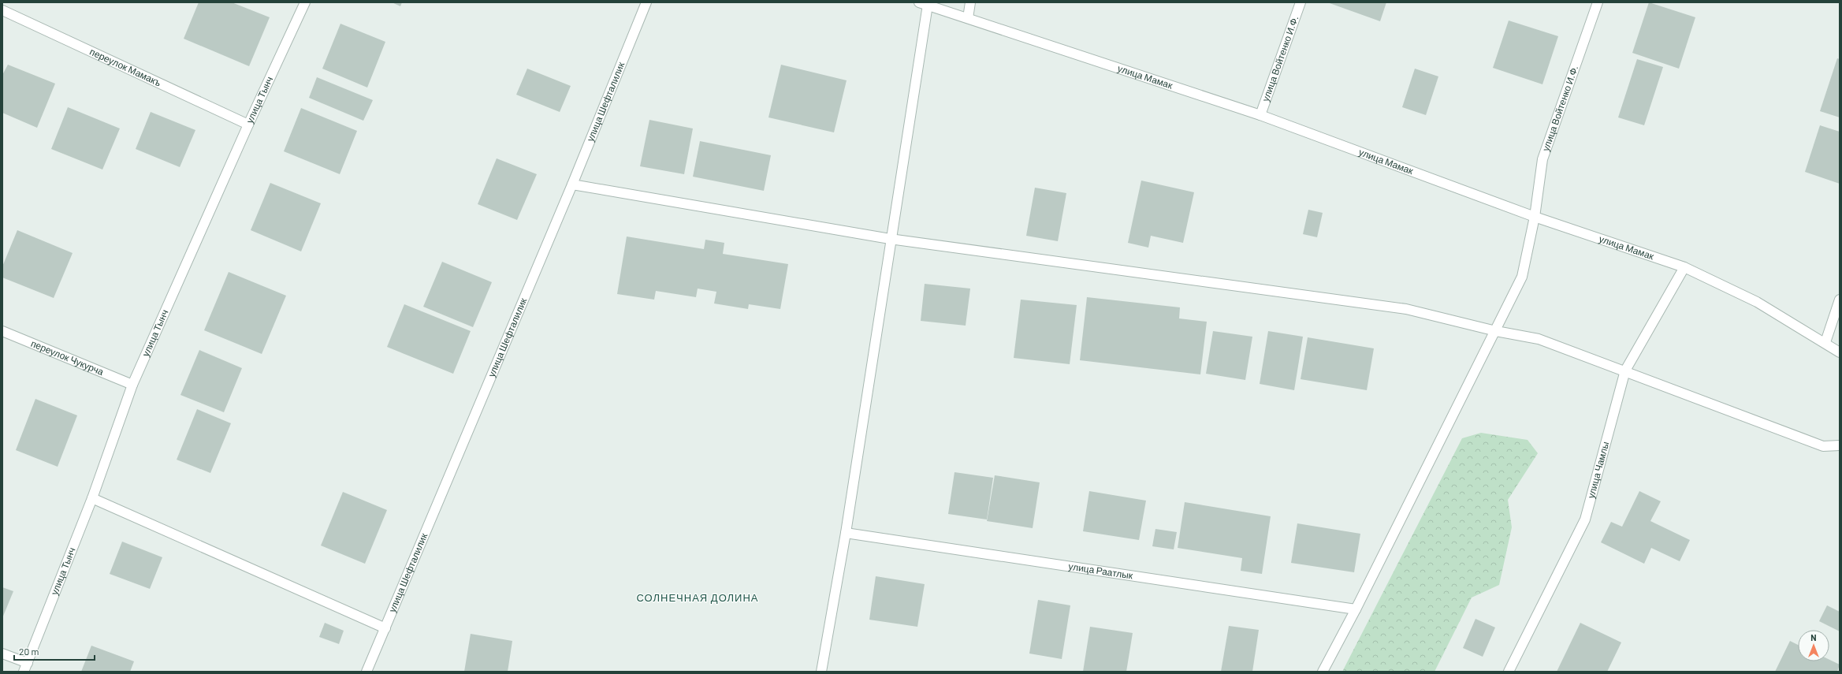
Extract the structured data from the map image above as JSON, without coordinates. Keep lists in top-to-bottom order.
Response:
{
  "streets": {
    "street": [
      "улица Войтенко И.Ф.",
      "переулок Мамакъ",
      "улица Мамак",
      "улица Тынч",
      "улица Шефталилик",
      "переулок Чукурча",
      "улица Чамлы",
      "улица Раатлык"
    ]
  },
  "crossings": [
    ["улица Войтенко И.Ф.", "улица Мамак"],
    ["улица Войтенко И.Ф.", "улица Раатлык"],
    ["переулок Мамакъ", "улица Тынч"],
    ["улица Мамак", "улица Чамлы"],
    ["улица Тынч", "переулок Чукурча"]
  ],
  "districts": ["СОЛНЕЧНАЯ ДОЛИНА"],
  "scale_bar": "20 m",
  "north": "top"
}
